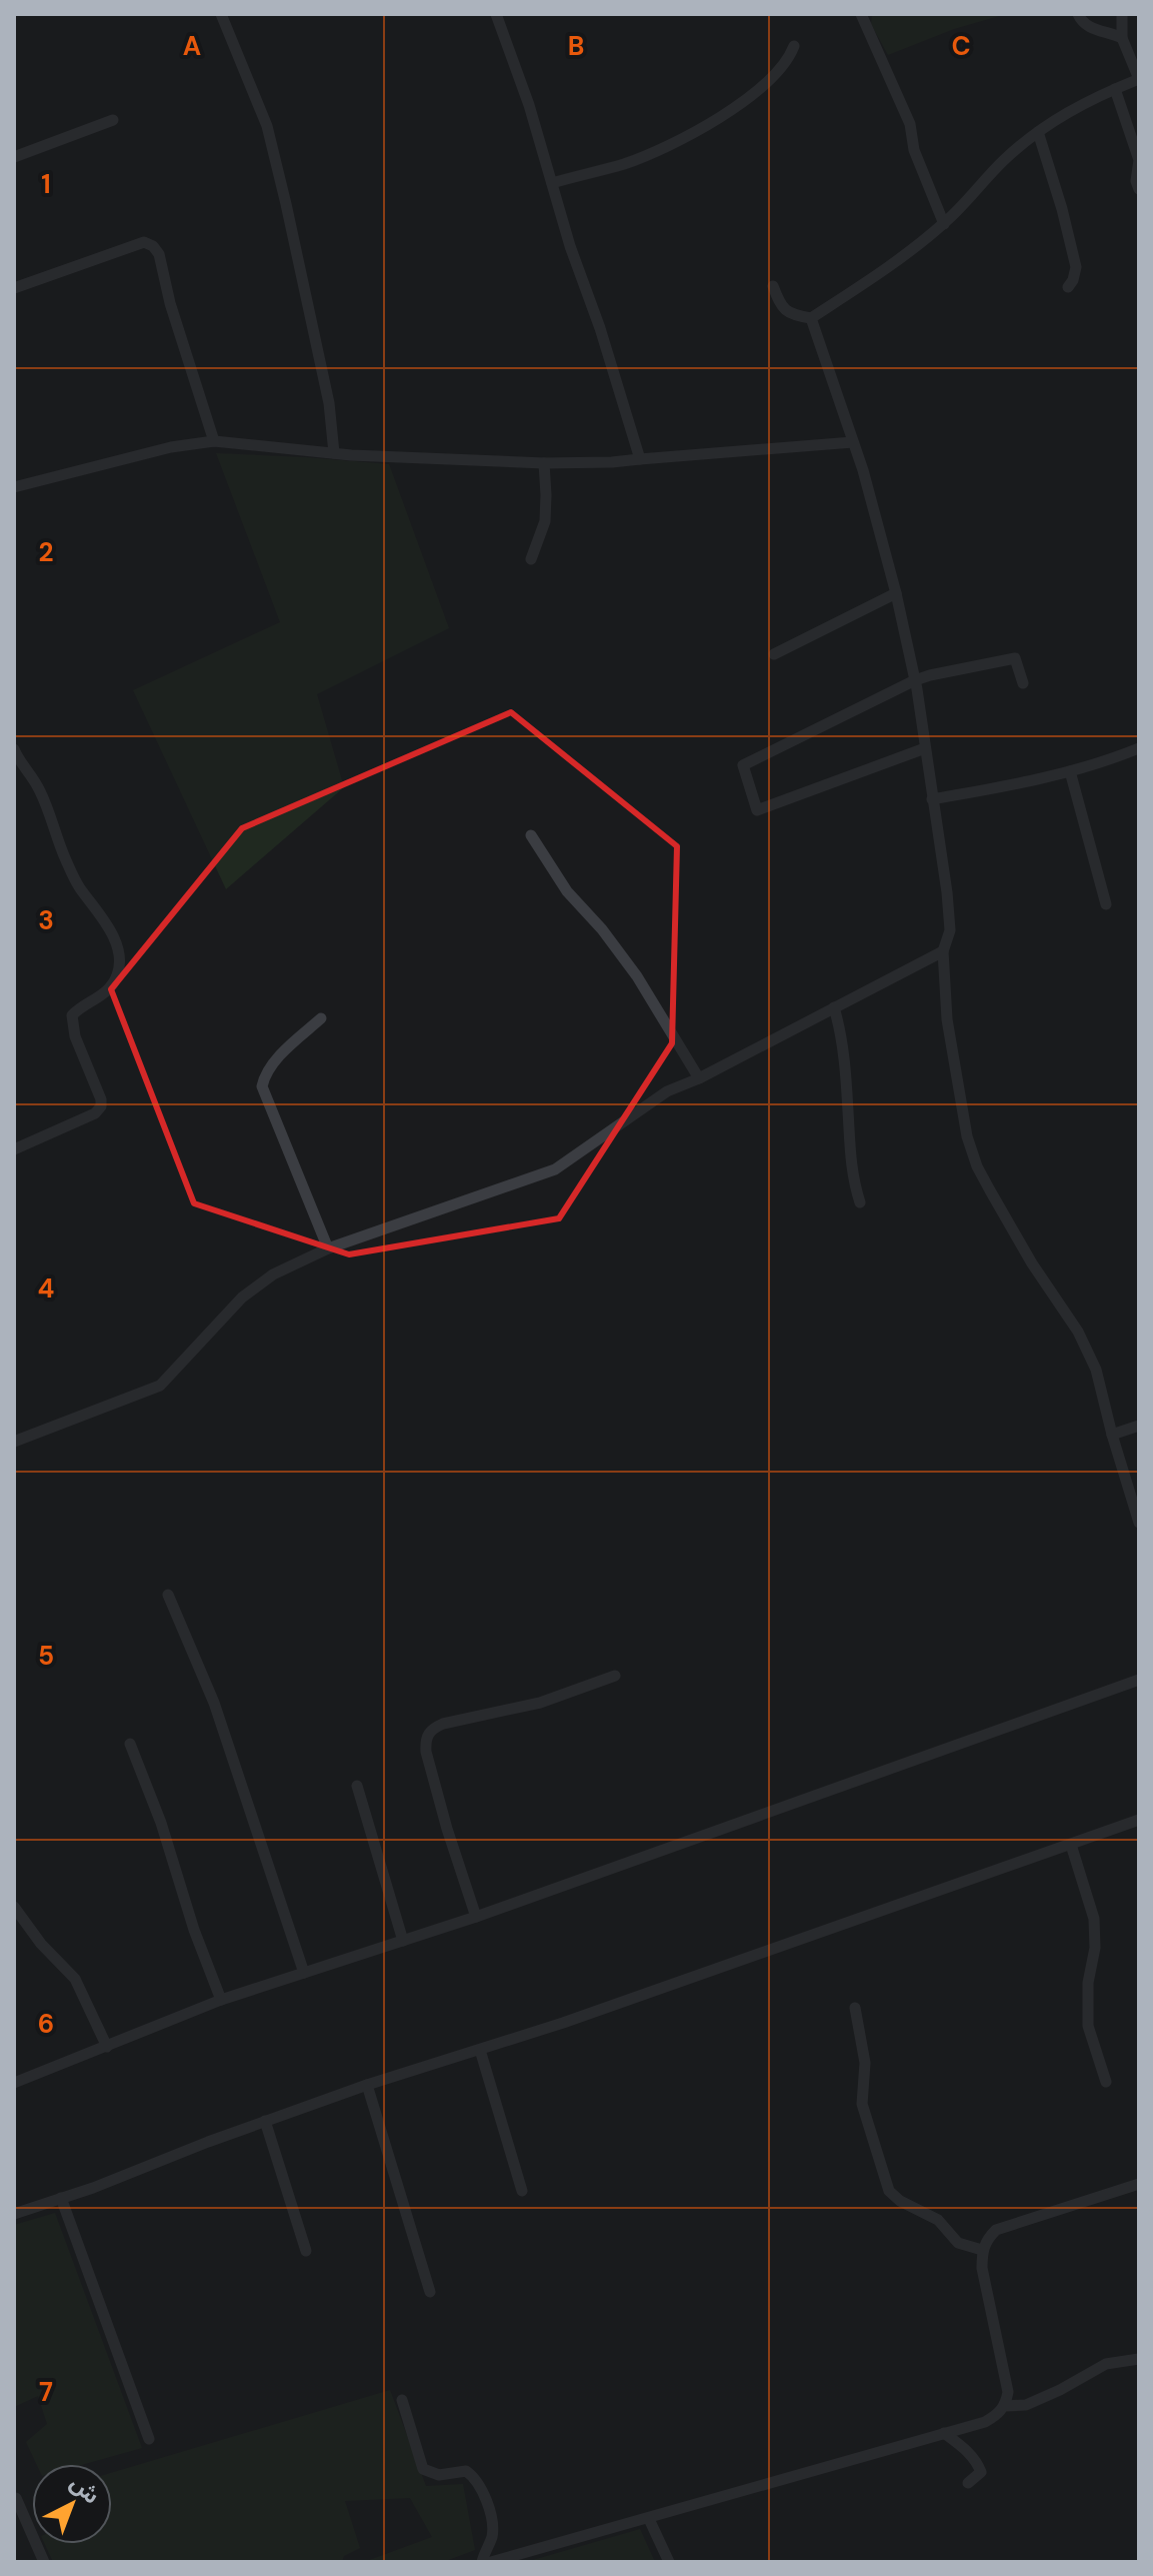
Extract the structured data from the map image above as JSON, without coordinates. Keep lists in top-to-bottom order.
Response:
{
  "north": "top right",
  "grid": {
    "columns": ["A", "B", "C"],
    "rows": [
      "1",
      "2",
      "3",
      "4",
      "5",
      "6",
      "7"
    ]
  }
}
